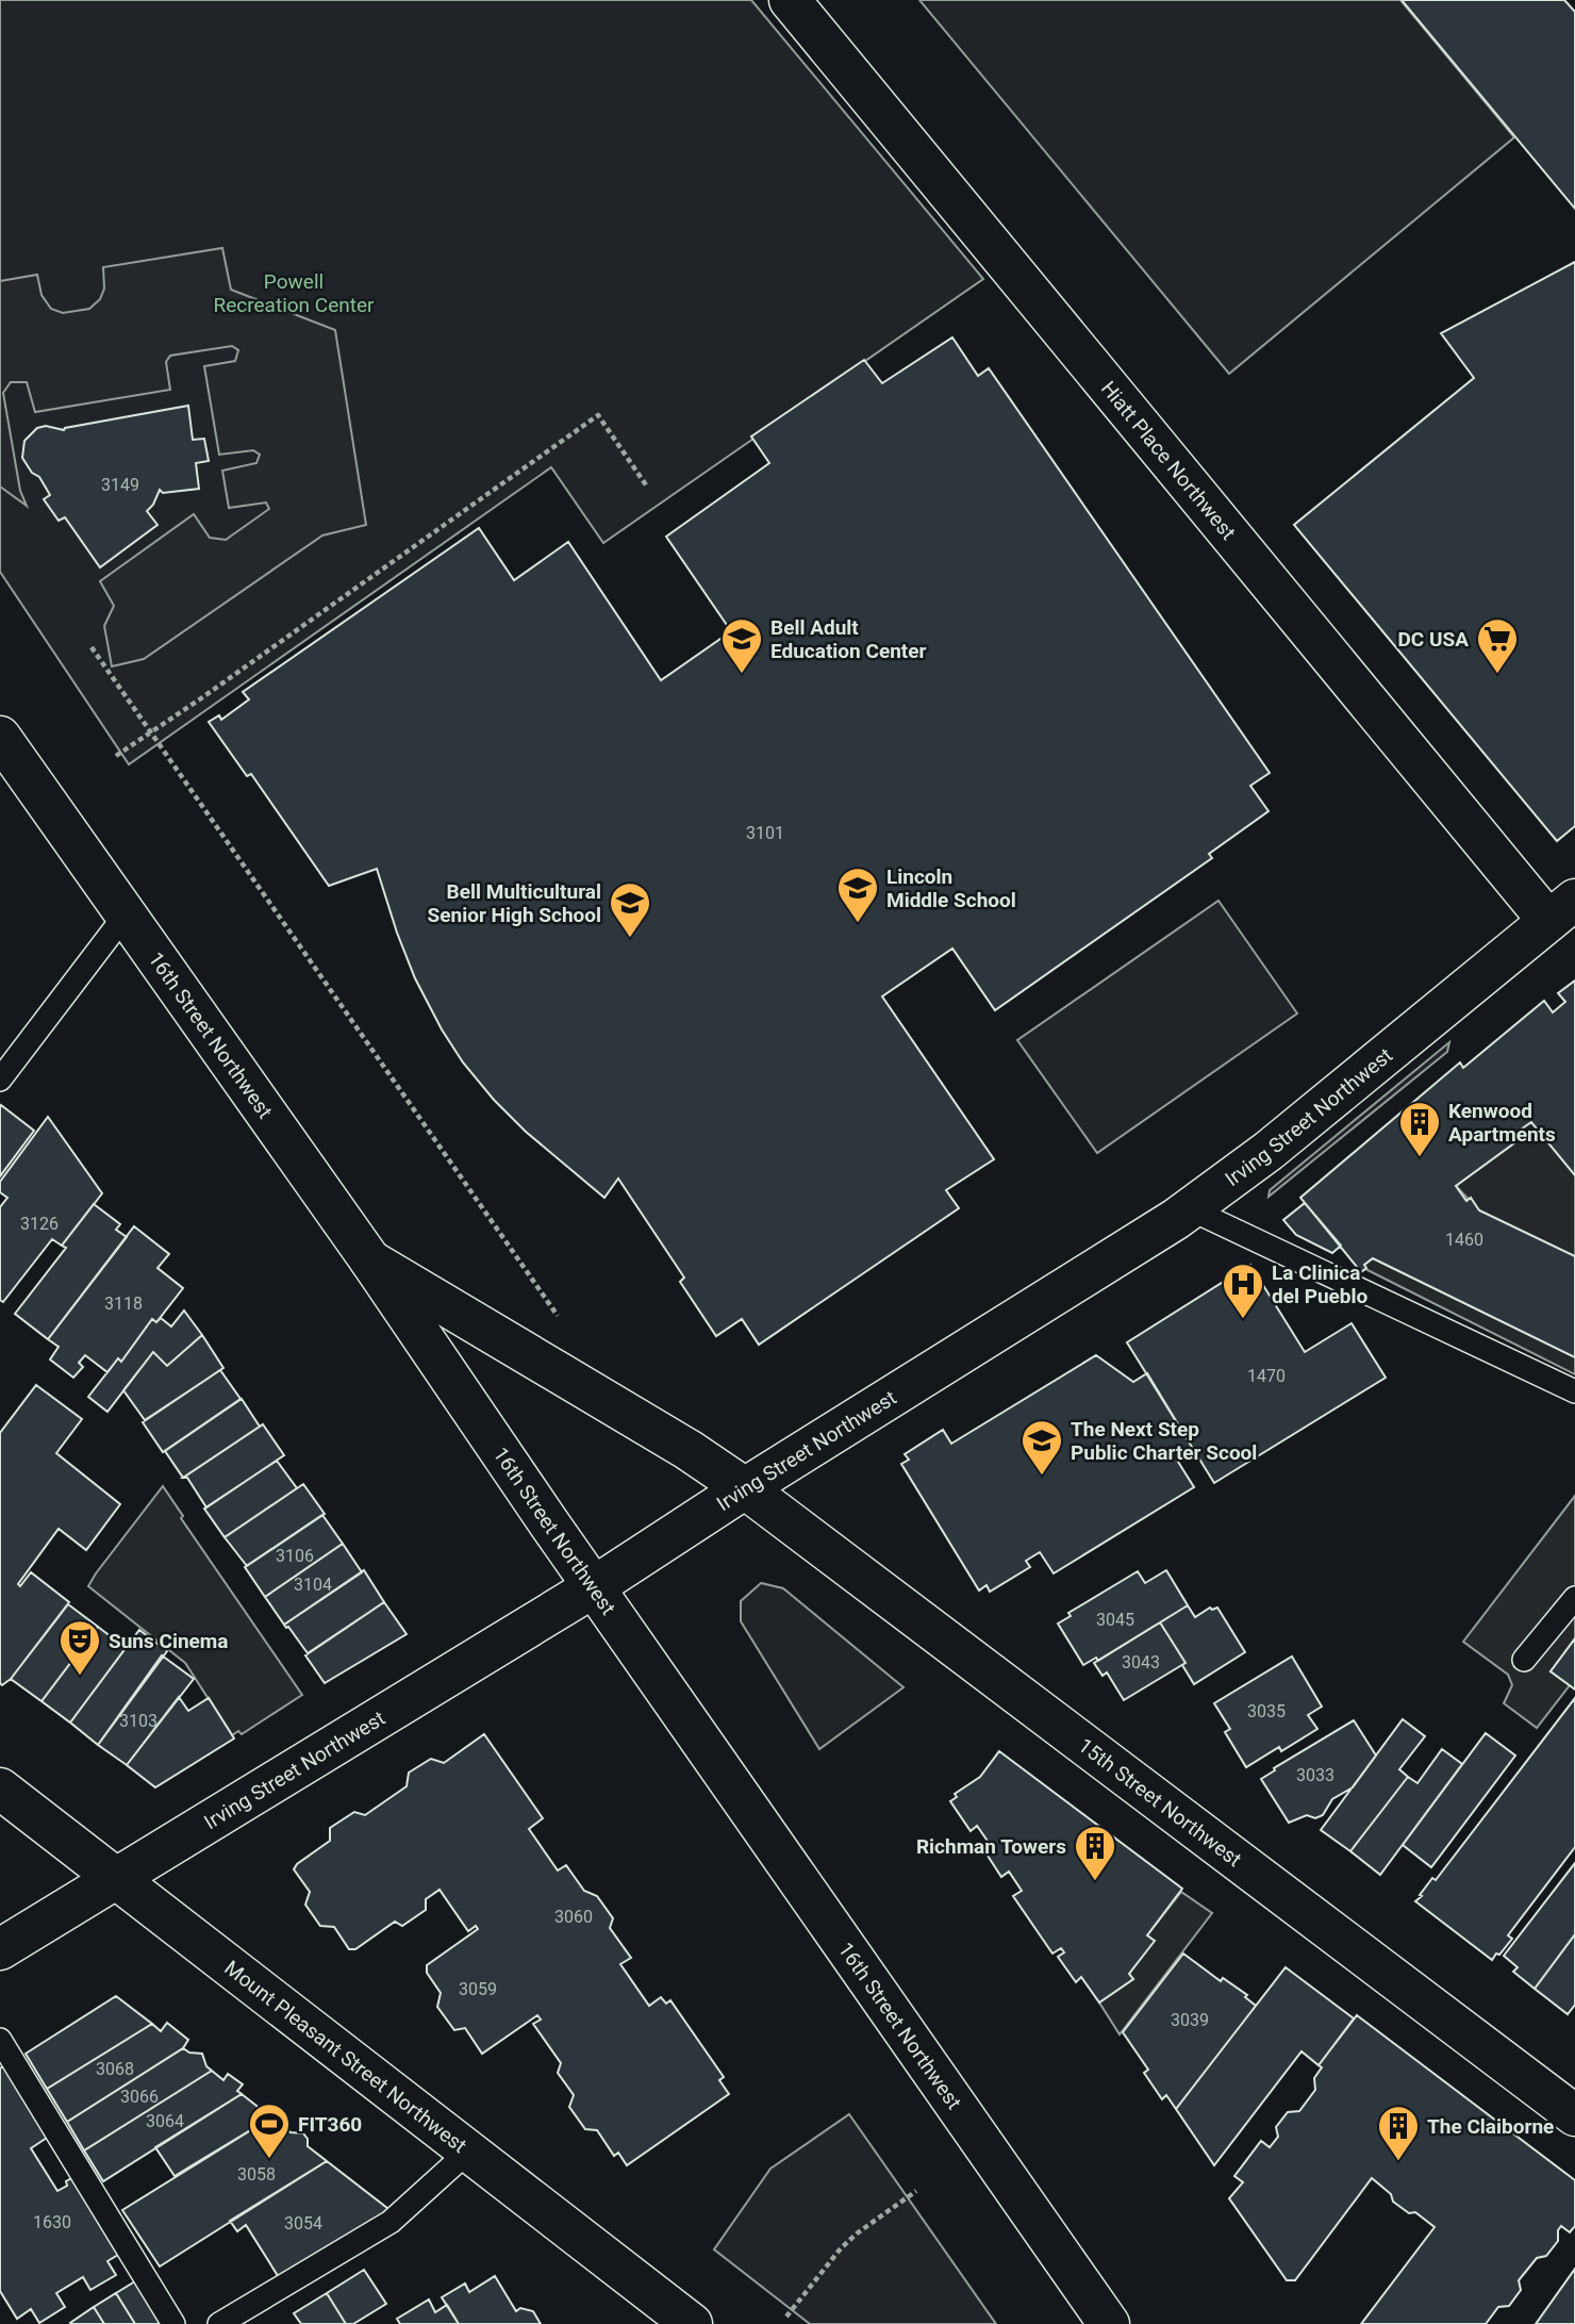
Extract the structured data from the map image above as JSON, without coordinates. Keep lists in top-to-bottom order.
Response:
{
  "streets": {
    "main road": [
      "Hiatt Place Northwest",
      "16th Street Northwest",
      "Irving Street Northwest",
      "15th Street Northwest",
      "Mount Pleasant Street Northwest"
    ]
  },
  "crossings": [
    ["Hiatt Place Northwest", "Irving Street Northwest"],
    ["16th Street Northwest", "Irving Street Northwest"],
    ["16th Street Northwest", "15th Street Northwest"],
    ["Irving Street Northwest", "15th Street Northwest"],
    ["Irving Street Northwest", "Mount Pleasant Street Northwest"]
  ],
  "parks": ["Powell Recreation Center"],
  "places": {
    "school or university": [
      "Bell Adult Education Center",
      "Lincoln Middle School",
      "Bell Multicultural Senior High School",
      "The Next Step Public Charter Scool"
    ],
    "supermarket": ["DC USA"],
    "building": ["Kenwood Apartments", "Richman Towers", "The Claiborne"],
    "hospital": ["La Clinica del Pueblo"],
    "theatre": ["Suns Cinema"],
    "sports": ["FIT360"]
  },
  "house_numbers": [
    "3149",
    "3101",
    "3126",
    "1460",
    "3118",
    "1470",
    "3106",
    "3104",
    "3045",
    "3043",
    "3035",
    "3103",
    "3033",
    "3060",
    "3059",
    "3039",
    "3068",
    "3066",
    "3064",
    "3058",
    "1630",
    "3054"
  ]
}
